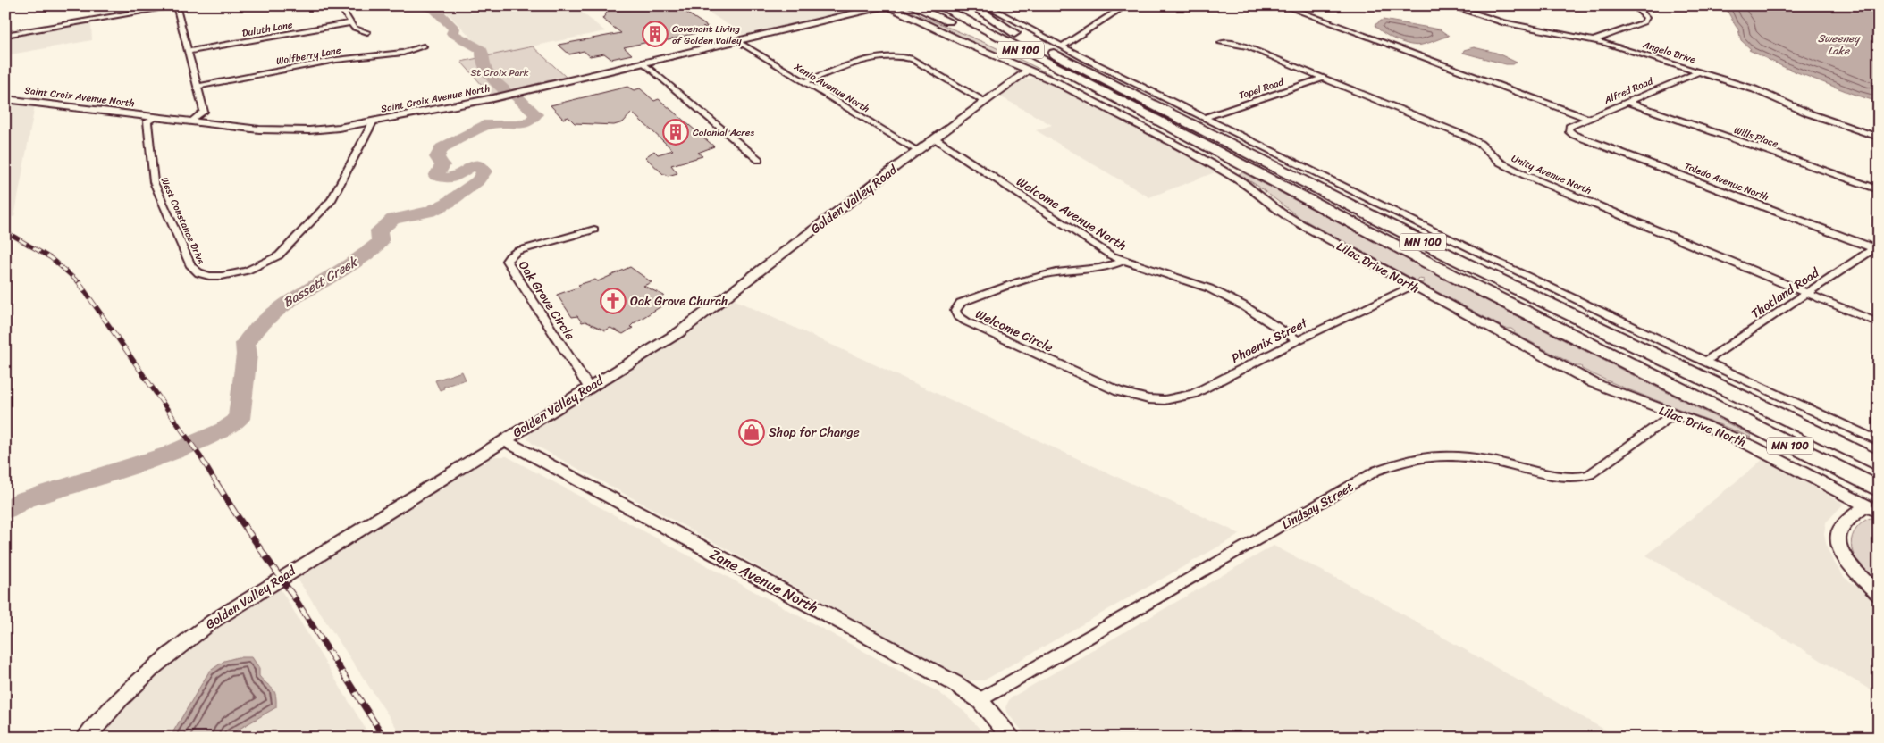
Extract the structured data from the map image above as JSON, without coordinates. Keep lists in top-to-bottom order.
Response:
{
  "streets": {
    "highway": ["MN 100"],
    "street": [
      "Duluth Lane",
      "Angelo Drive",
      "Wolfberry Lane",
      "Xenia Avenue North",
      "Topel Road",
      "Alfred Road",
      "Saint Croix Avenue North",
      "Wills Place",
      "Unity Avenue North",
      "Toledo Avenue North",
      "Golden Valley Road",
      "Welcome Avenue North",
      "West Constance Drive",
      "Lilac Drive North",
      "Thotland Road",
      "Oak Grove Circle",
      "Welcome Circle",
      "Phoenix Street",
      "Lindsay Street",
      "Zane Avenue North"
    ]
  },
  "crossings": [
    ["Angelo Drive", "Alfred Road"],
    ["Xenia Avenue North", "Saint Croix Avenue North"],
    ["Xenia Avenue North", "Golden Valley Road"],
    ["Topel Road", "Unity Avenue North"],
    ["Alfred Road", "Wills Place"],
    ["Alfred Road", "Toledo Avenue North"],
    ["Saint Croix Avenue North", "West Constance Drive"],
    ["Saint Croix Avenue North", "Lilac Drive North"],
    ["Unity Avenue North", "Thotland Road"],
    ["Toledo Avenue North", "Thotland Road"],
    ["Golden Valley Road", "Welcome Avenue North"],
    ["Golden Valley Road", "Lilac Drive North"],
    ["Golden Valley Road", "Oak Grove Circle"],
    ["Golden Valley Road", "Zane Avenue North"],
    ["Welcome Avenue North", "Welcome Circle"],
    ["Welcome Avenue North", "Phoenix Street"],
    ["Lilac Drive North", "Phoenix Street"],
    ["Lilac Drive North", "Lindsay Street"],
    ["Welcome Circle", "Phoenix Street"],
    ["Lindsay Street", "Zane Avenue North"]
  ],
  "water": ["Sweeney Lake", "Bassett Creek"],
  "parks": ["St Croix Park"],
  "places": {
    "building": ["Covenant Living of Golden Valley", "Colonial Acres"],
    "church": ["Oak Grove Church"],
    "shop": ["Shop for Change"]
  }
}
